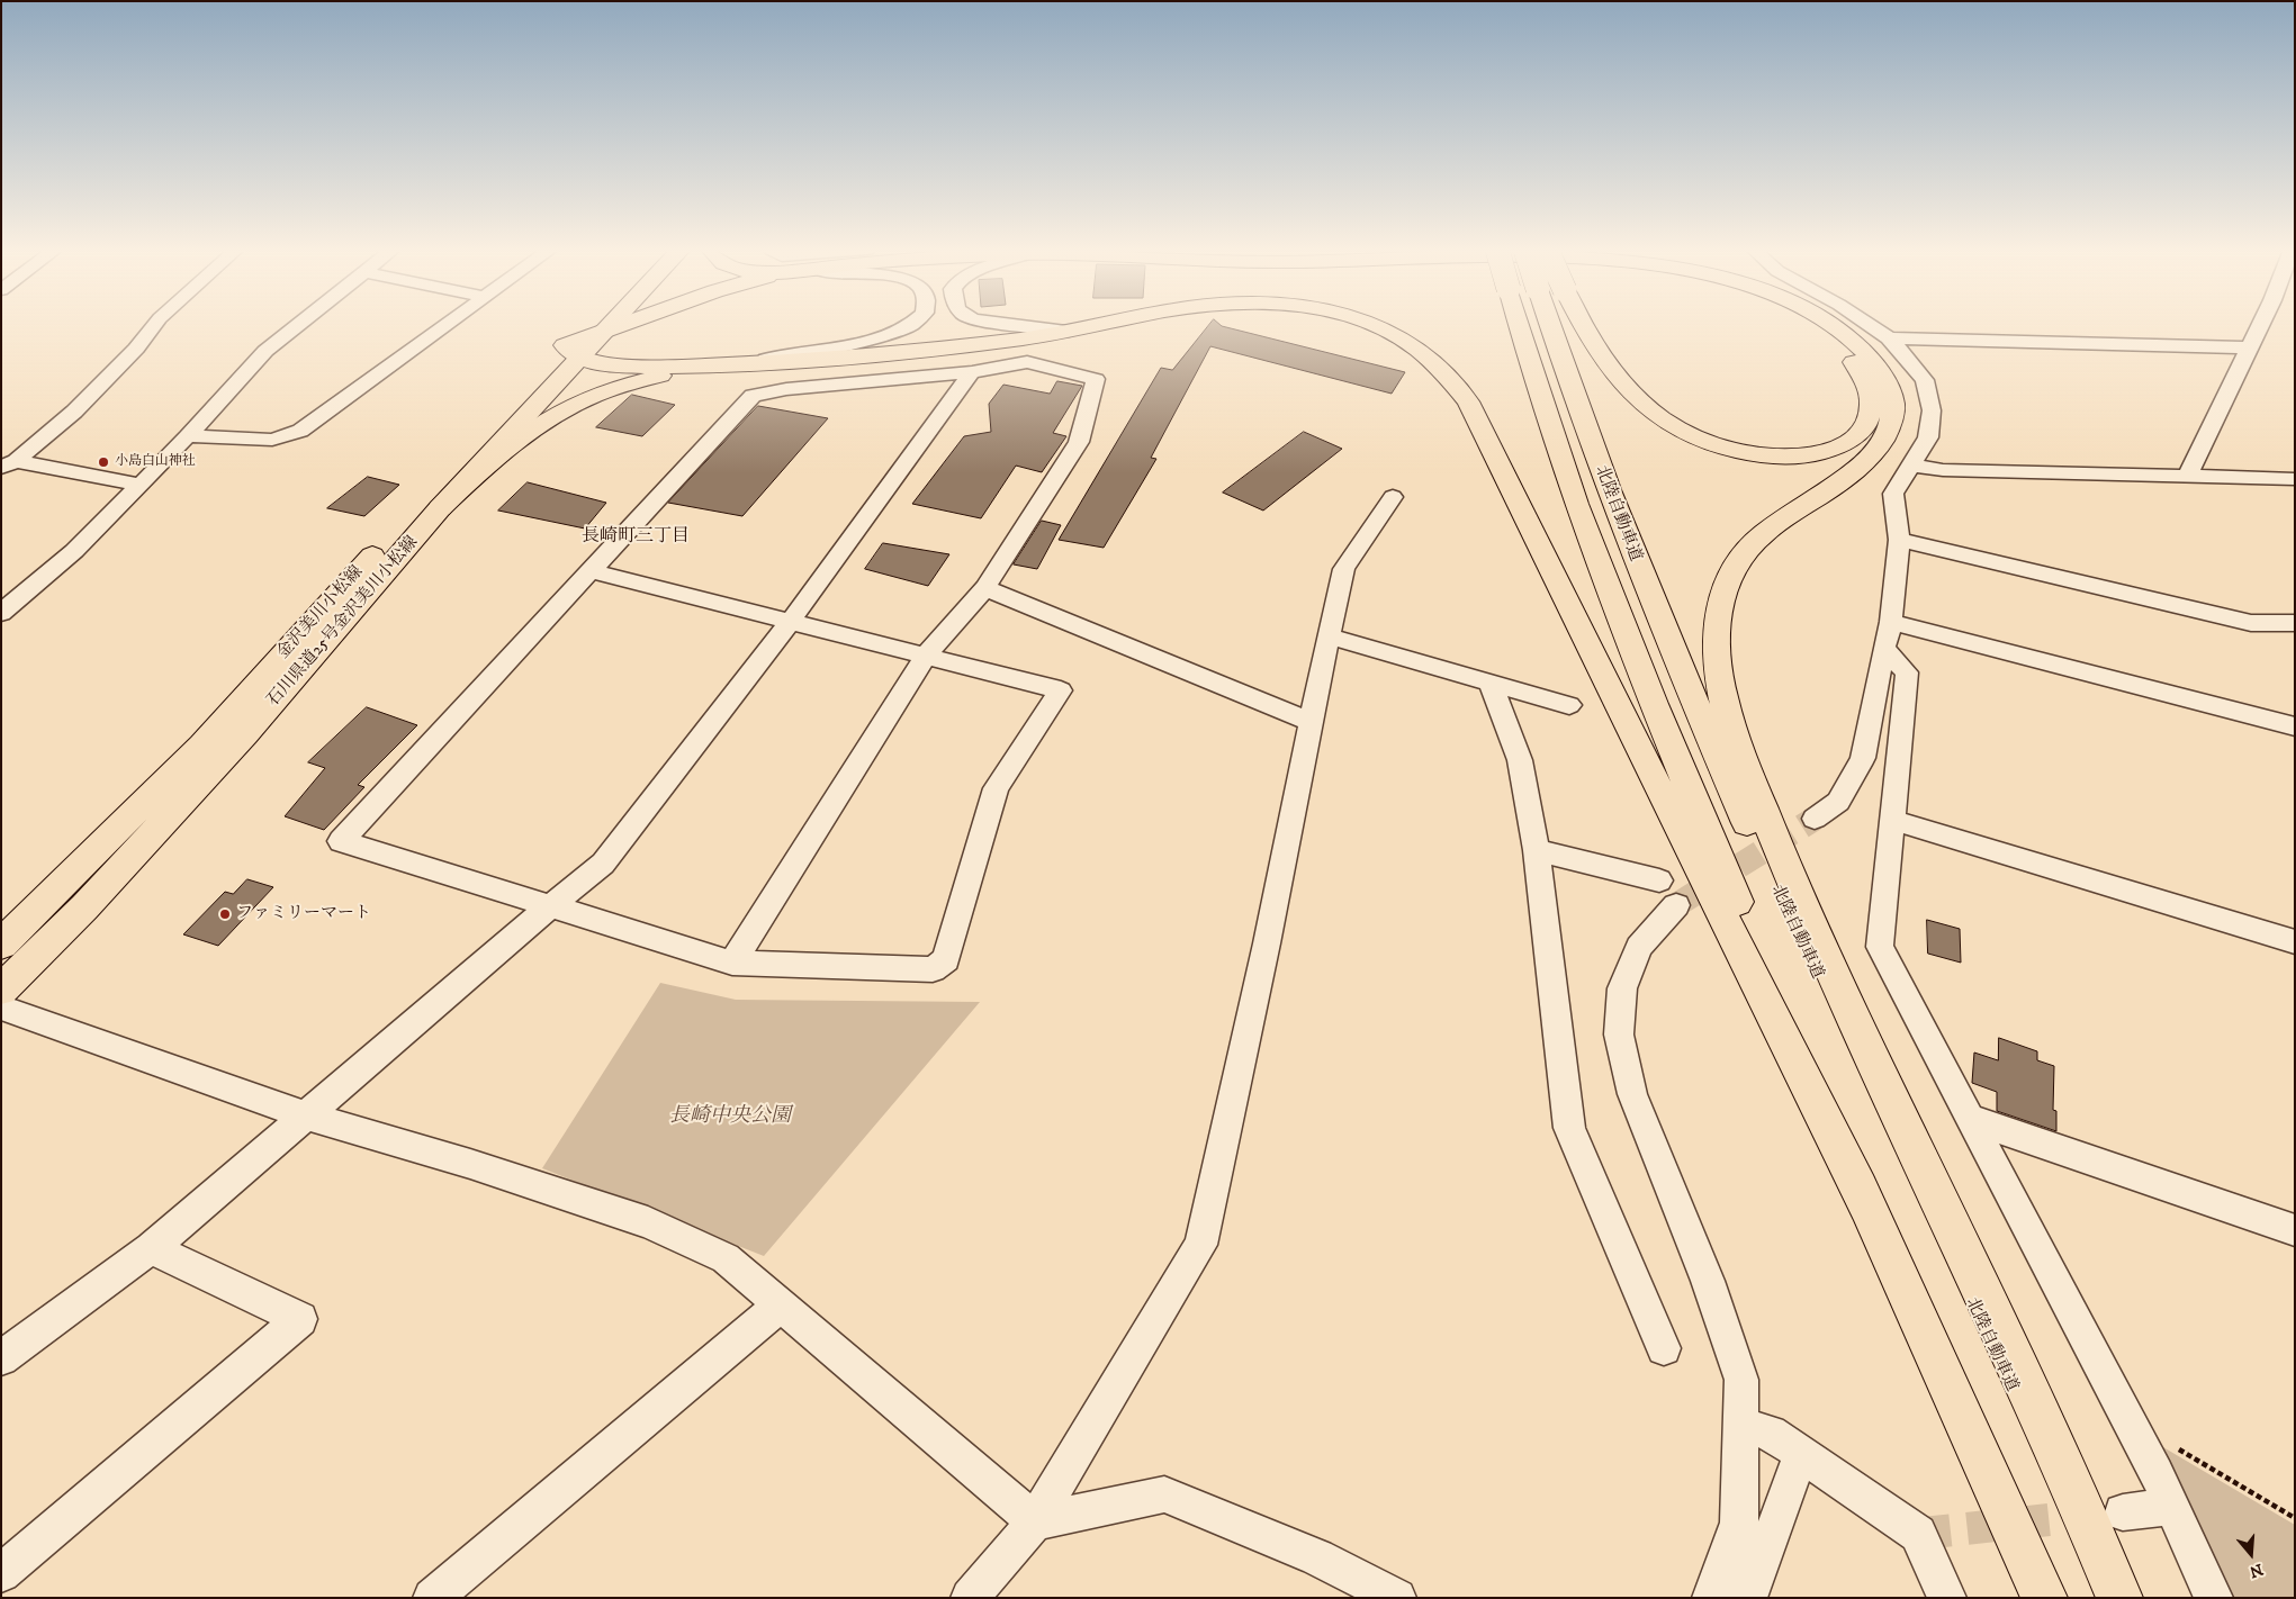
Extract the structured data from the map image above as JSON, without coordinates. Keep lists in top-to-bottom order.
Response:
{
  "streets": {
    "main road": ["北陸自動車道", "金沢美川小松線", "石川県道25号金沢美川小松線"]
  },
  "crossings": [
    ["金沢美川小松線", "石川県道25号金沢美川小松線"]
  ],
  "districts": ["長崎町三丁目"],
  "parks": ["長崎中央公園"],
  "places": ["小島白山神社", "ファミリーマート"],
  "north": "bottom"
}
